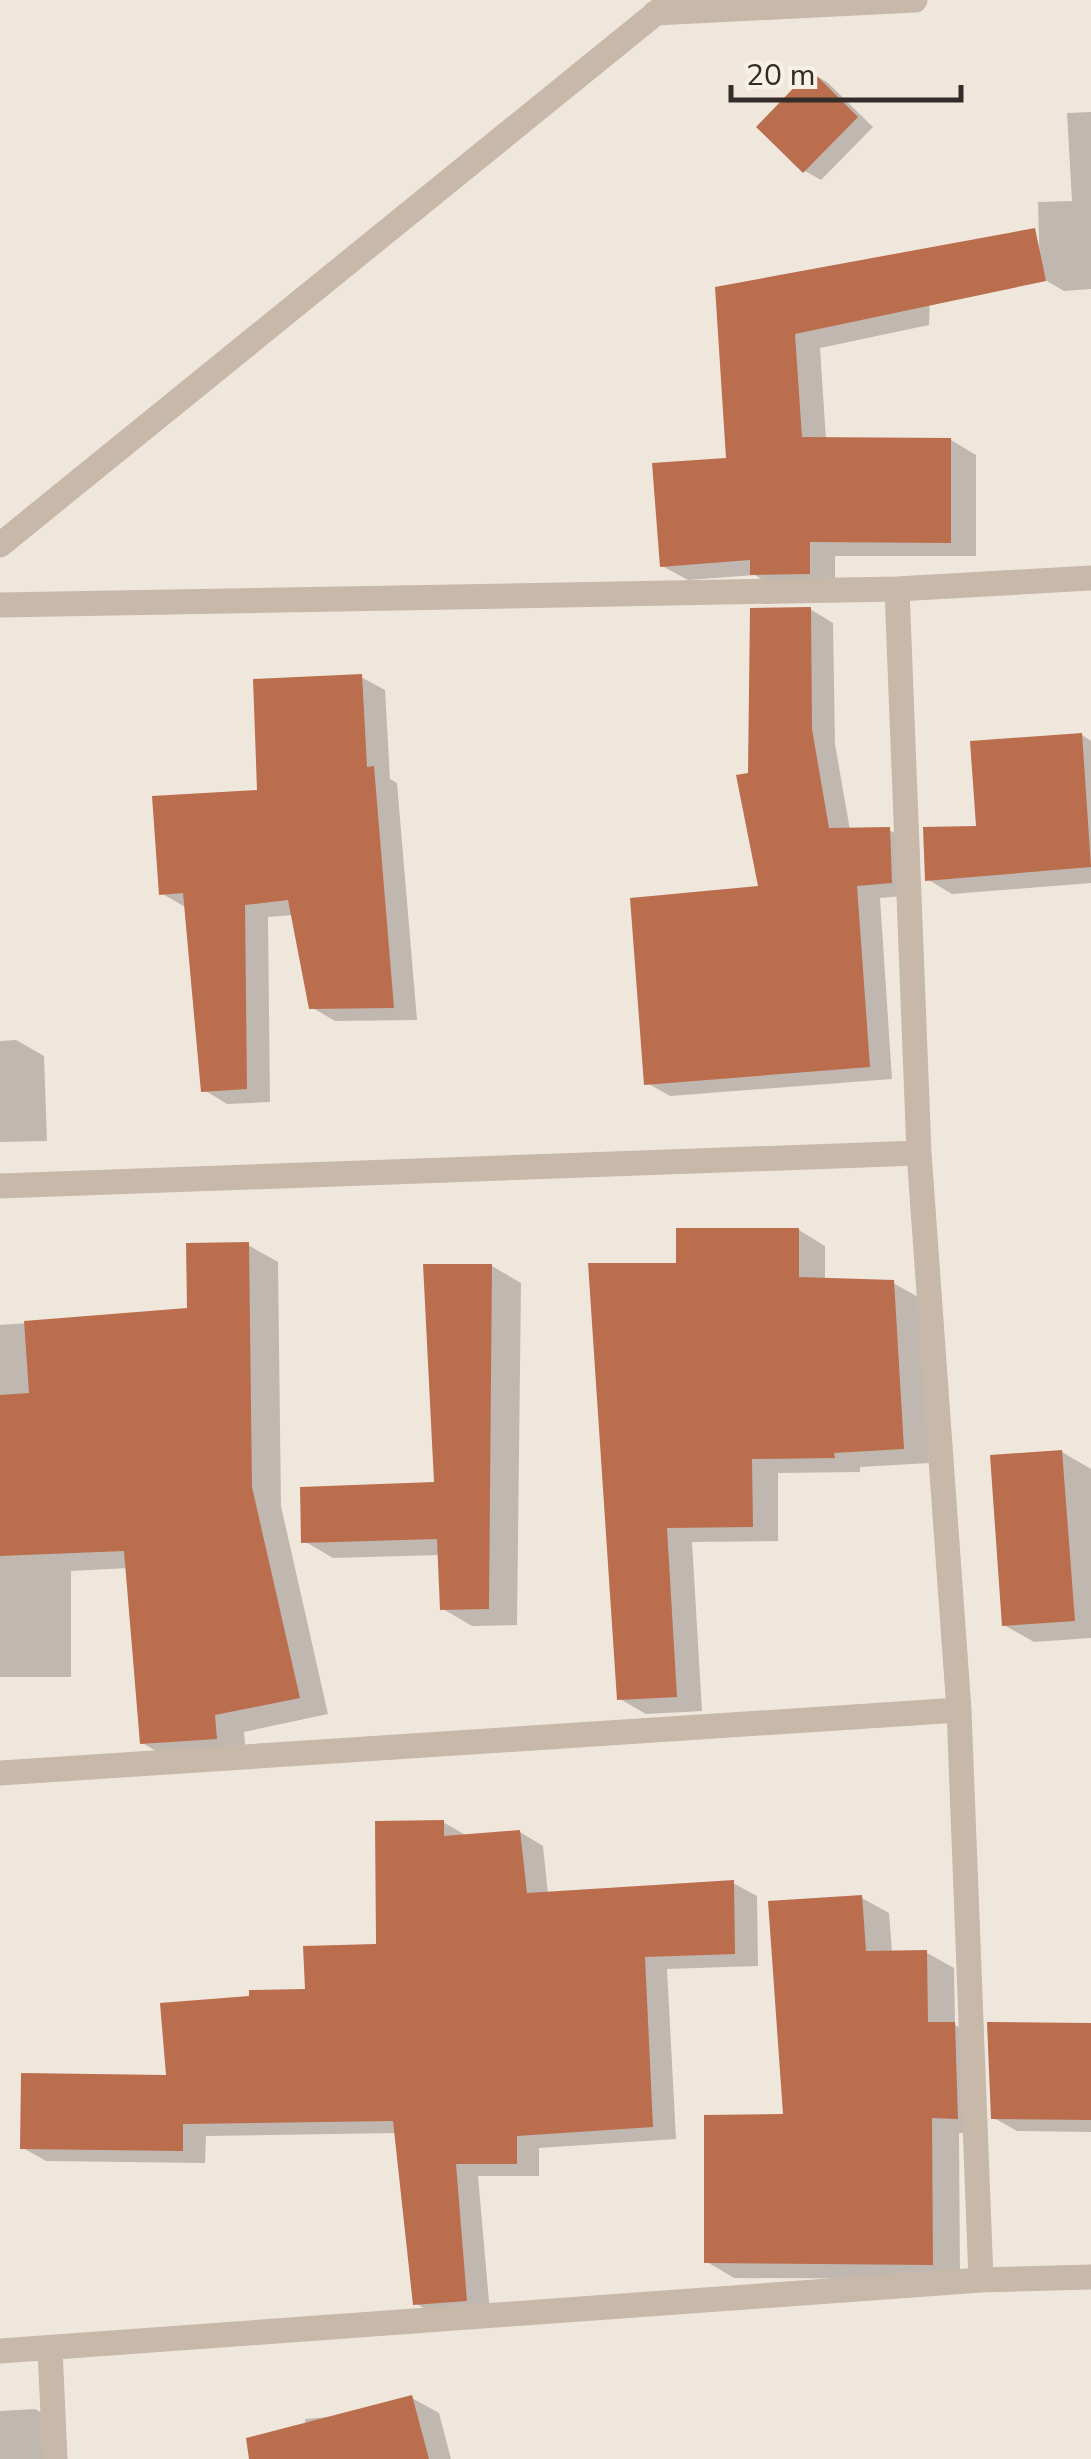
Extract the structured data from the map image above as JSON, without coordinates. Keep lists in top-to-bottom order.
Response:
{
  "scale_bar": "20 m"
}
